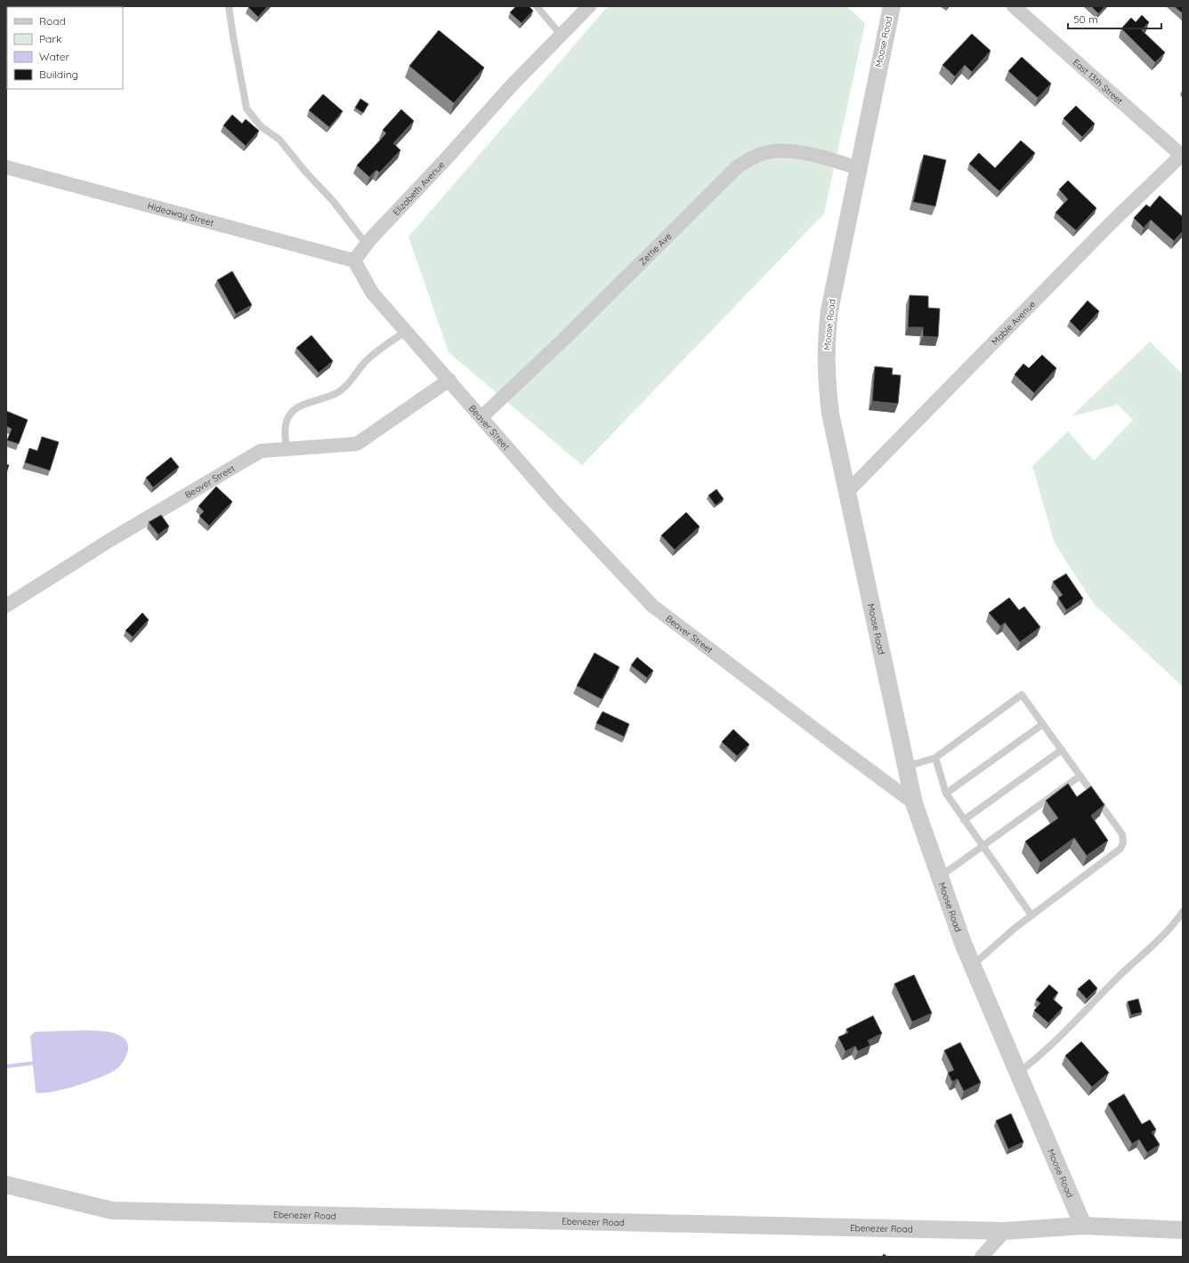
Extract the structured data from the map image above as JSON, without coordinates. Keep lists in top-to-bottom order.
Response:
{
  "streets": {
    "street": [
      "Moose Road",
      "East 13th Street",
      "Elizabeth Avenue",
      "Hideaway Street",
      "Zettie Ave",
      "Mable Avenue",
      "Beaver Street",
      "Ebenezer Road"
    ]
  },
  "crossings": [
    ["Moose Road", "Zettie Ave"],
    ["Moose Road", "Mable Avenue"],
    ["Moose Road", "Beaver Street"],
    ["Moose Road", "Ebenezer Road"],
    ["East 13th Street", "Mable Avenue"],
    ["Elizabeth Avenue", "Hideaway Street"],
    ["Zettie Ave", "Beaver Street"]
  ],
  "legend": [
    "Road",
    "Park",
    "Water",
    "Building"
  ],
  "scale_bar": "50 m"
}
